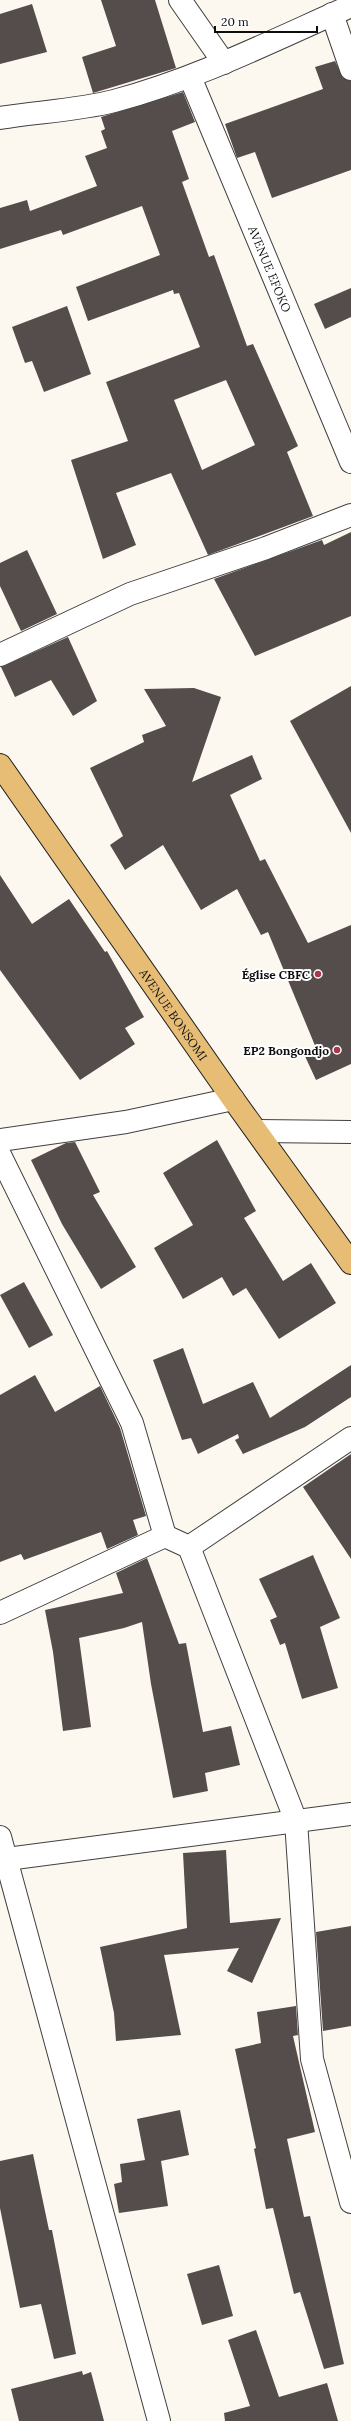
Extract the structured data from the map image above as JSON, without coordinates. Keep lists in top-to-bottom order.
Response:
{
  "streets": {
    "main road": ["AVENUE BONSOMI"],
    "street": ["AVENUE EFOKO"]
  },
  "places": ["Église CBFC", "EP2 Bongondjo"],
  "scale_bar": "20 m"
}
